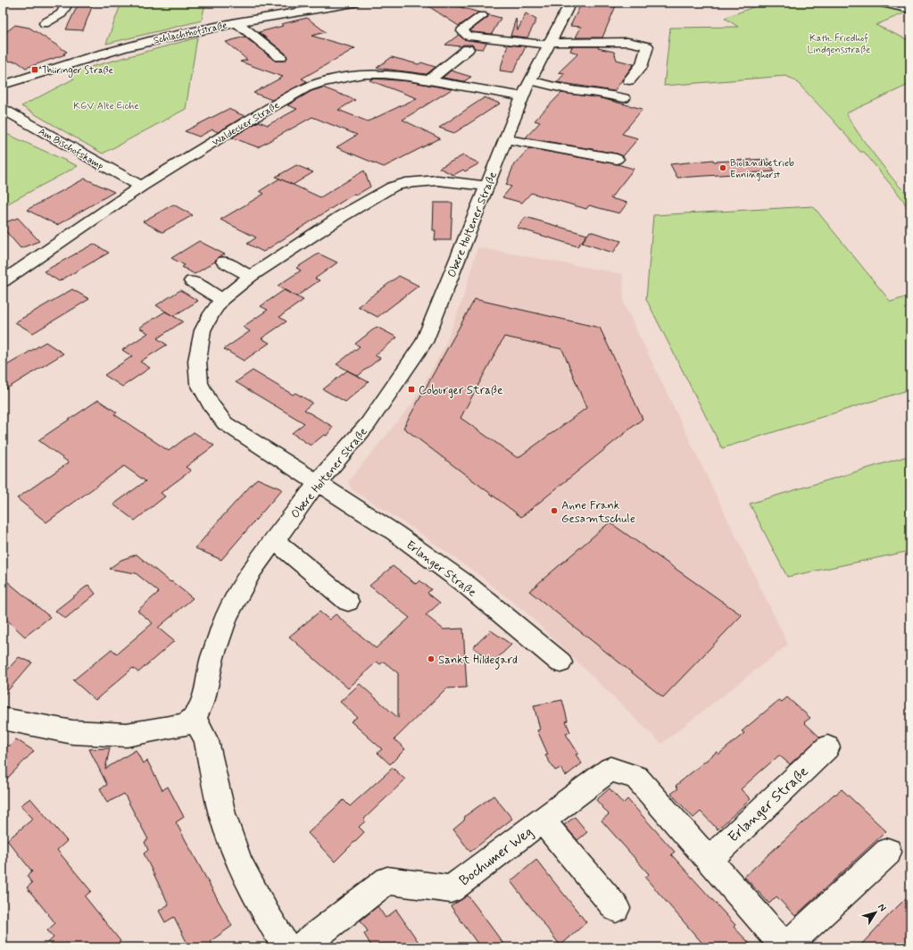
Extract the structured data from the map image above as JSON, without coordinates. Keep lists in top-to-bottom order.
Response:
{
  "streets": {
    "street": [
      "Schlachthofstraße",
      "Waldecker Straße",
      "Am Bischofskamp",
      "Obere Holtener Straße",
      "Erlanger Straße",
      "Bochumer Weg"
    ]
  },
  "crossings": [
    ["Waldecker Straße", "Am Bischofskamp"],
    ["Waldecker Straße", "Obere Holtener Straße"],
    ["Obere Holtener Straße", "Erlanger Straße"],
    ["Erlanger Straße", "Bochumer Weg"]
  ],
  "parks": ["Kath. Friedhof Lindgensstraße", "KGV Alte Eiche"],
  "places": {
    "transit": ["Thüringer Straße", "Coburger Straße"],
    "other": ["Biolandbetrieb Enninghorst", "Anne Frank Gesamtschule", "Sankt Hildegard"]
  },
  "north": "top right"
}
